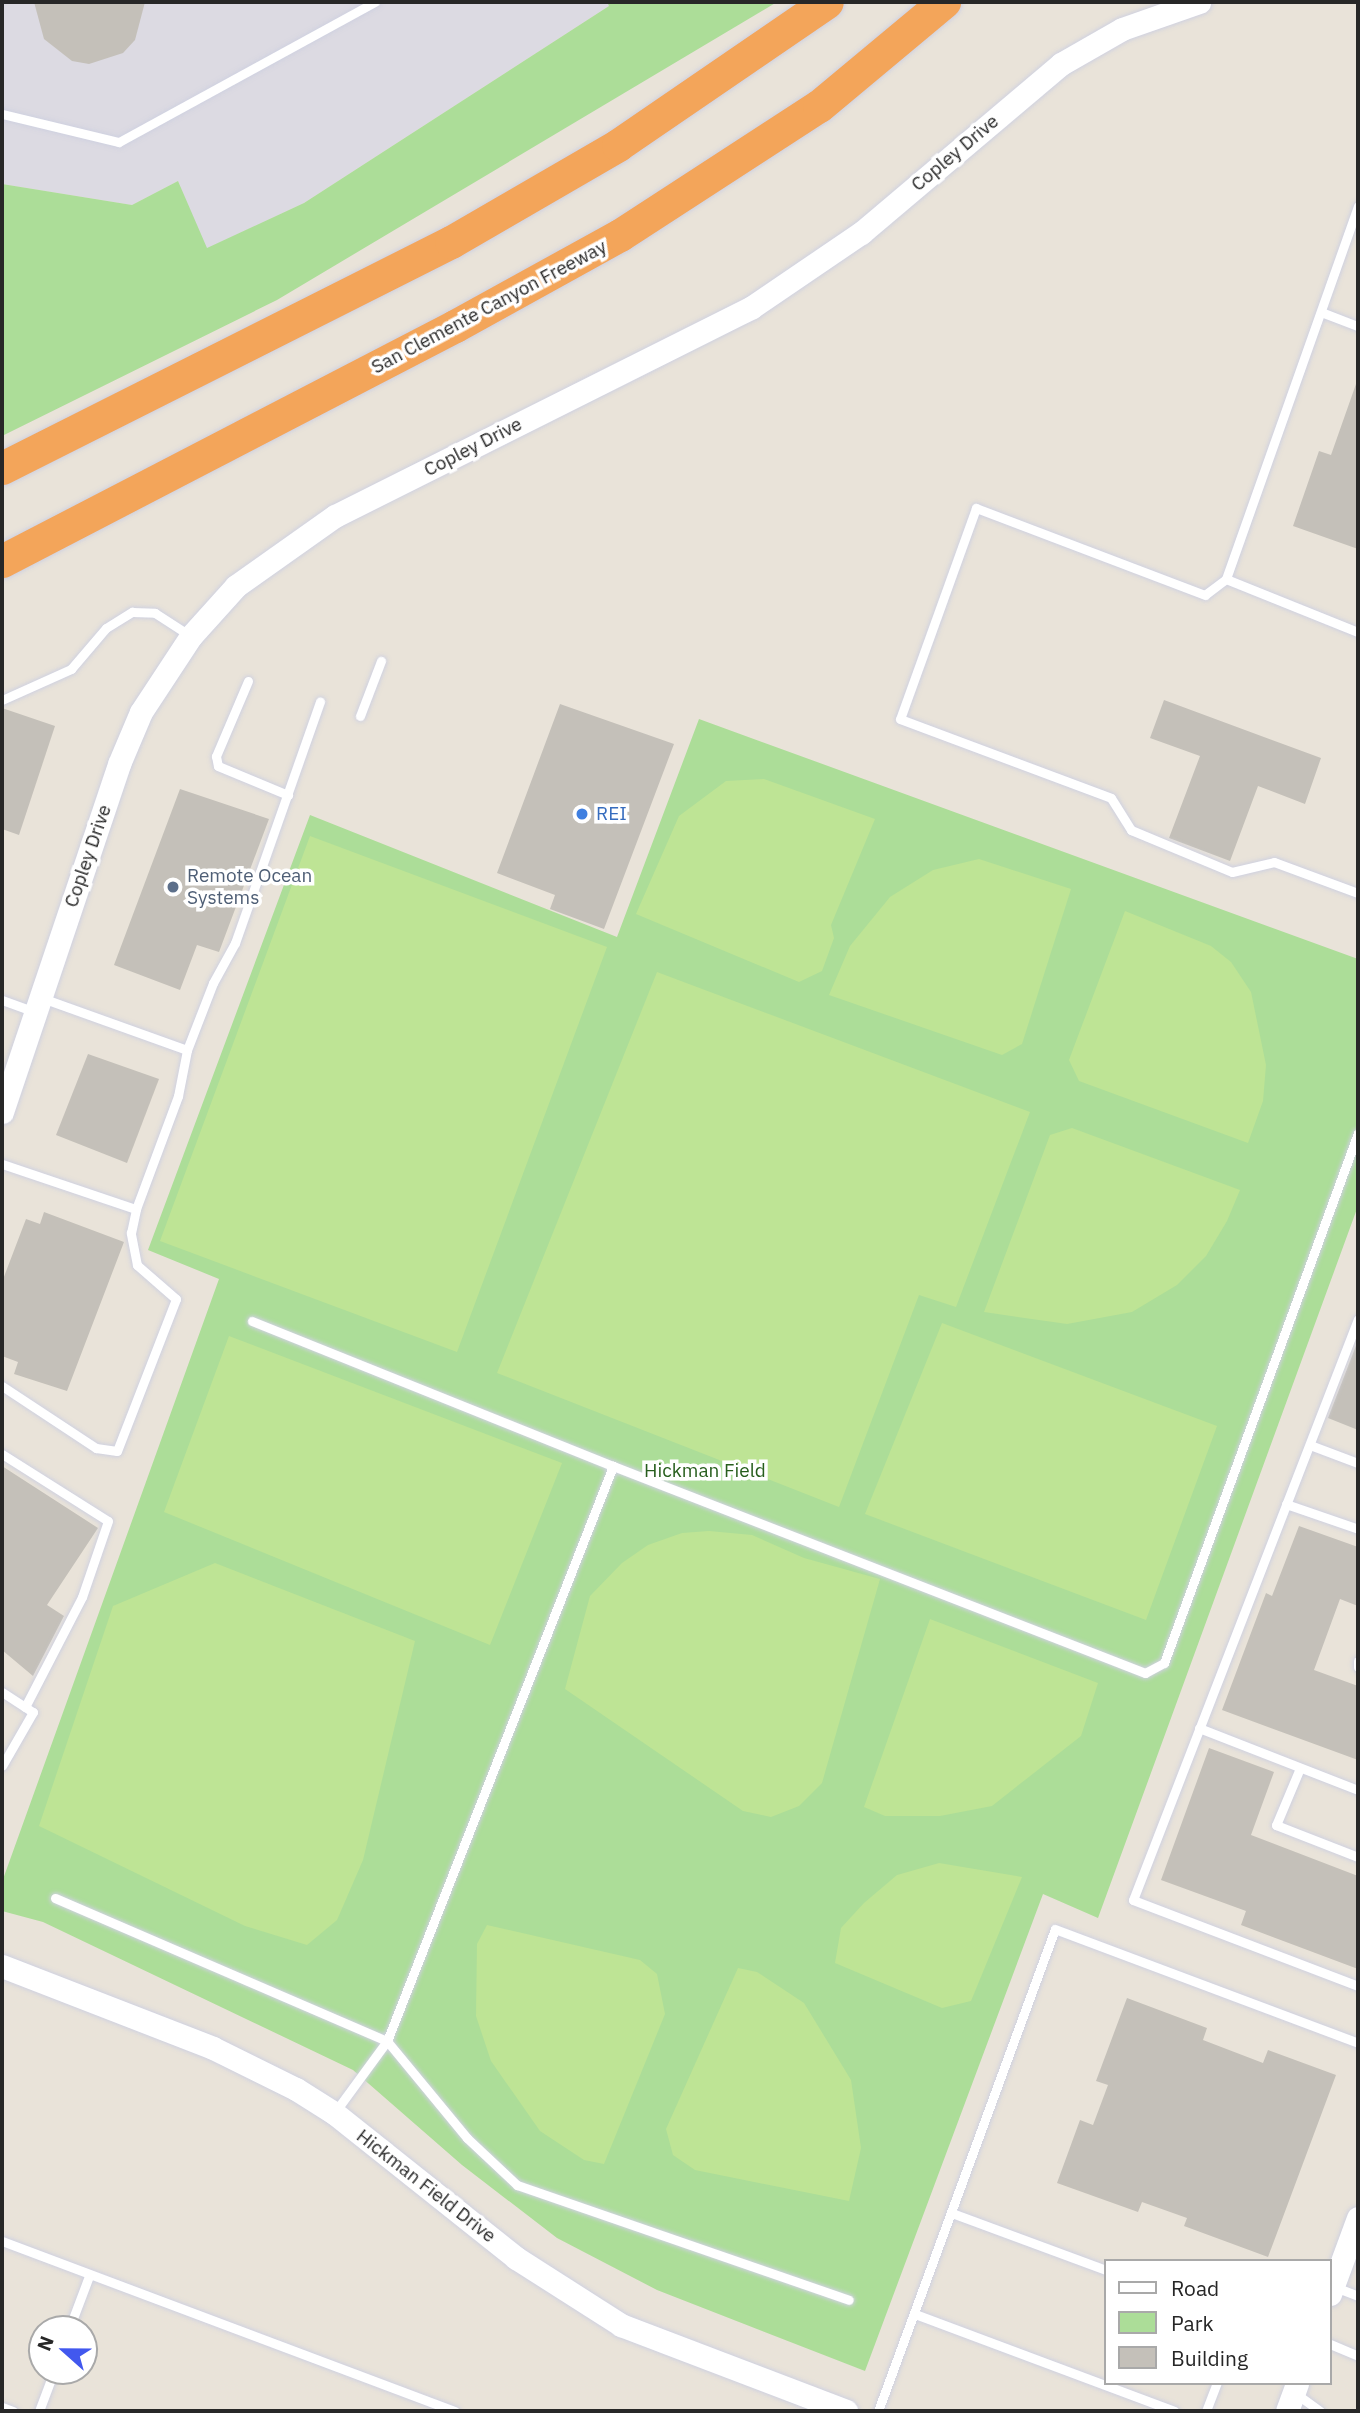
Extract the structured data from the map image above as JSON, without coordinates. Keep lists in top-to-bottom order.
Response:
{
  "streets": {
    "highway": ["San Clemente Canyon Freeway"],
    "street": ["Copley Drive", "Hickman Field Drive"]
  },
  "parks": ["Hickman Field"],
  "places": ["REI", "Remote Ocean Systems"],
  "legend": ["Road", "Park", "Building"],
  "north": "left"
}
